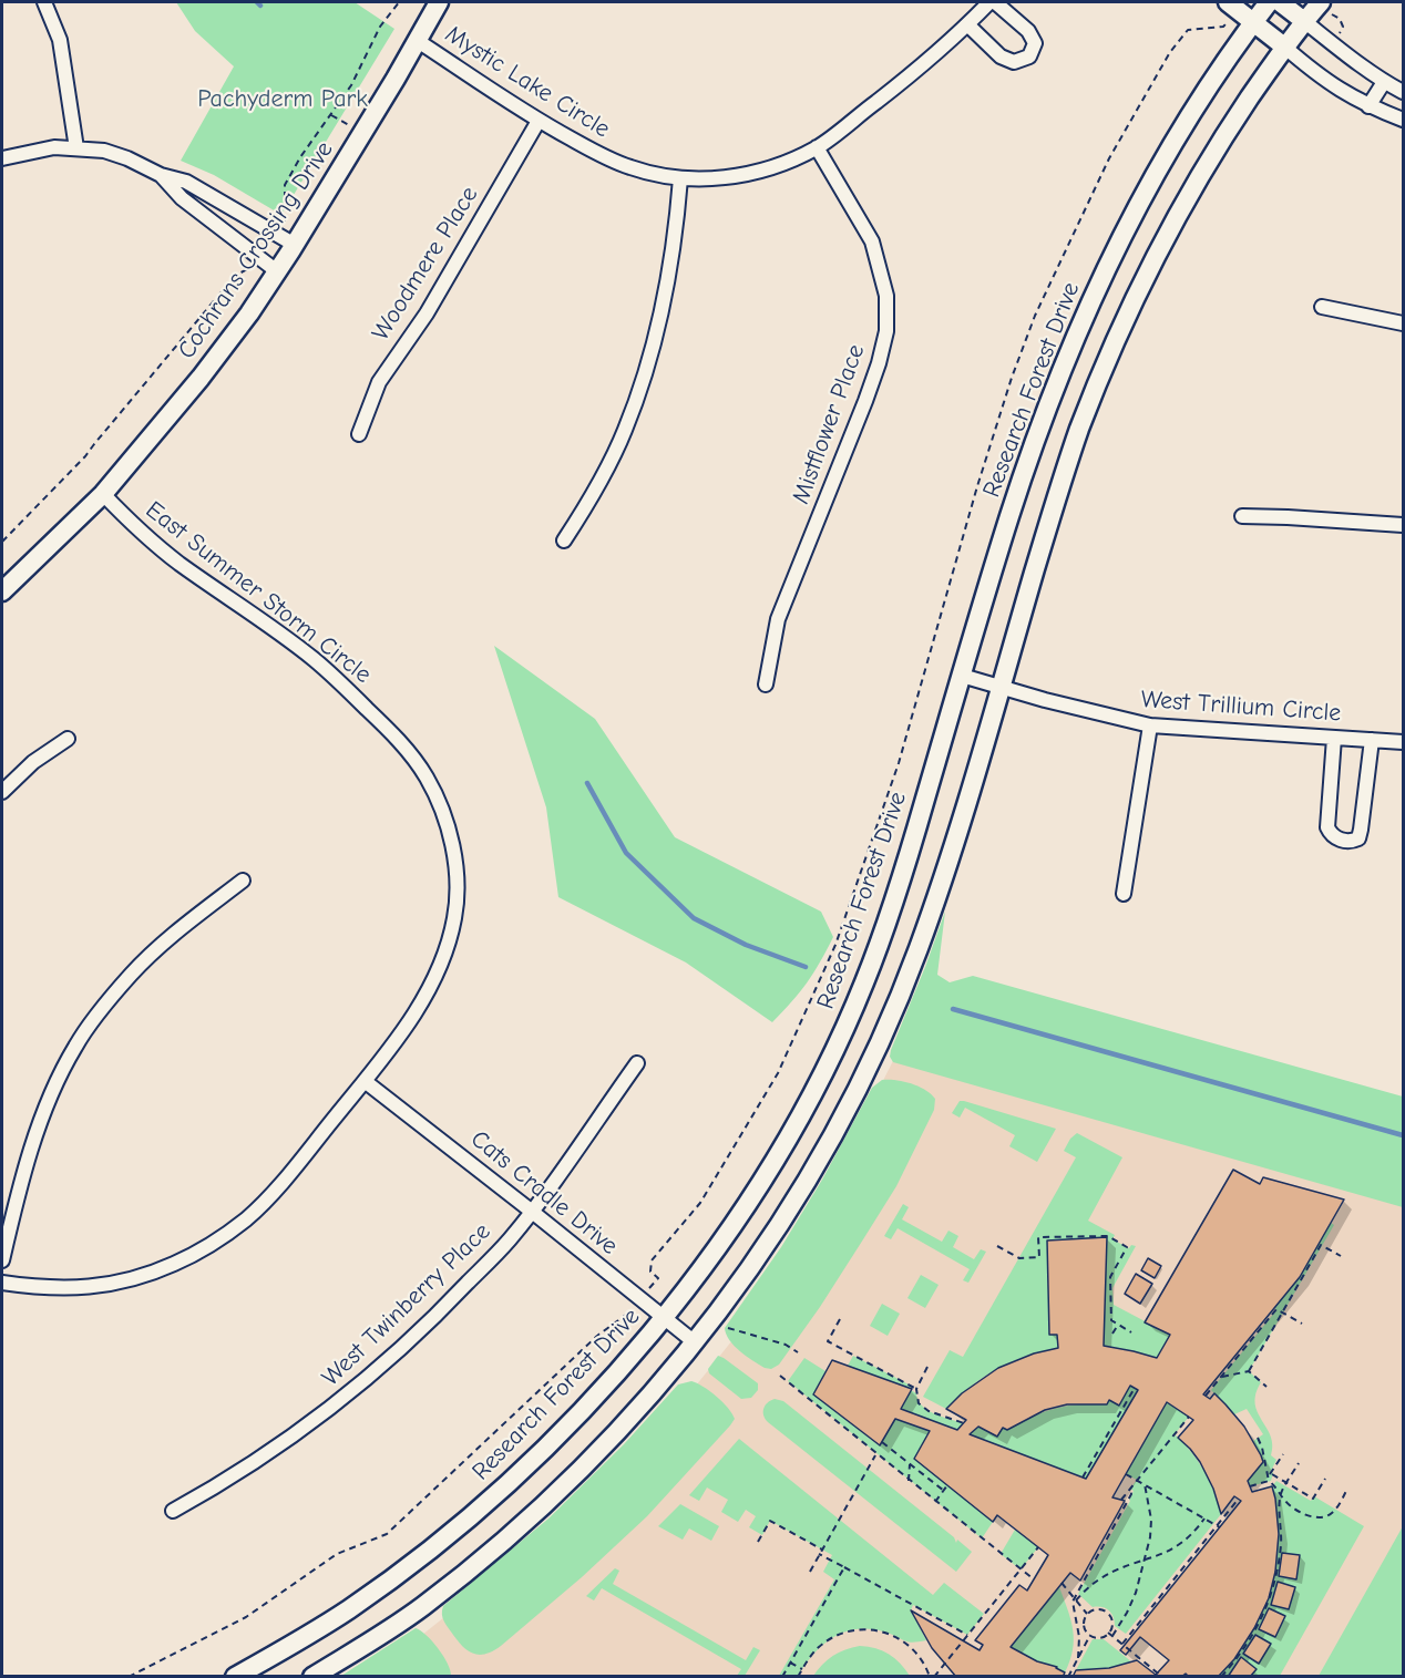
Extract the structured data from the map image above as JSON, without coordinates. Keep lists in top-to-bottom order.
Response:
{
  "streets": {
    "main road": ["Cochrans Crossing Drive", "Research Forest Drive"],
    "street": [
      "Mystic Lake Circle",
      "Woodmere Place",
      "Mistflower Place",
      "East Summer Storm Circle",
      "West Trillium Circle",
      "Cats Cradle Drive",
      "West Twinberry Place"
    ]
  },
  "crossings": [
    ["Mystic Lake Circle", "Cochrans Crossing Drive"],
    ["Mystic Lake Circle", "Woodmere Place"],
    ["Mystic Lake Circle", "Mistflower Place"],
    ["Cochrans Crossing Drive", "East Summer Storm Circle"],
    ["Research Forest Drive", "West Trillium Circle"],
    ["Research Forest Drive", "Cats Cradle Drive"],
    ["East Summer Storm Circle", "Cats Cradle Drive"],
    ["Cats Cradle Drive", "West Twinberry Place"]
  ],
  "parks": ["Pachyderm Park"]
}
